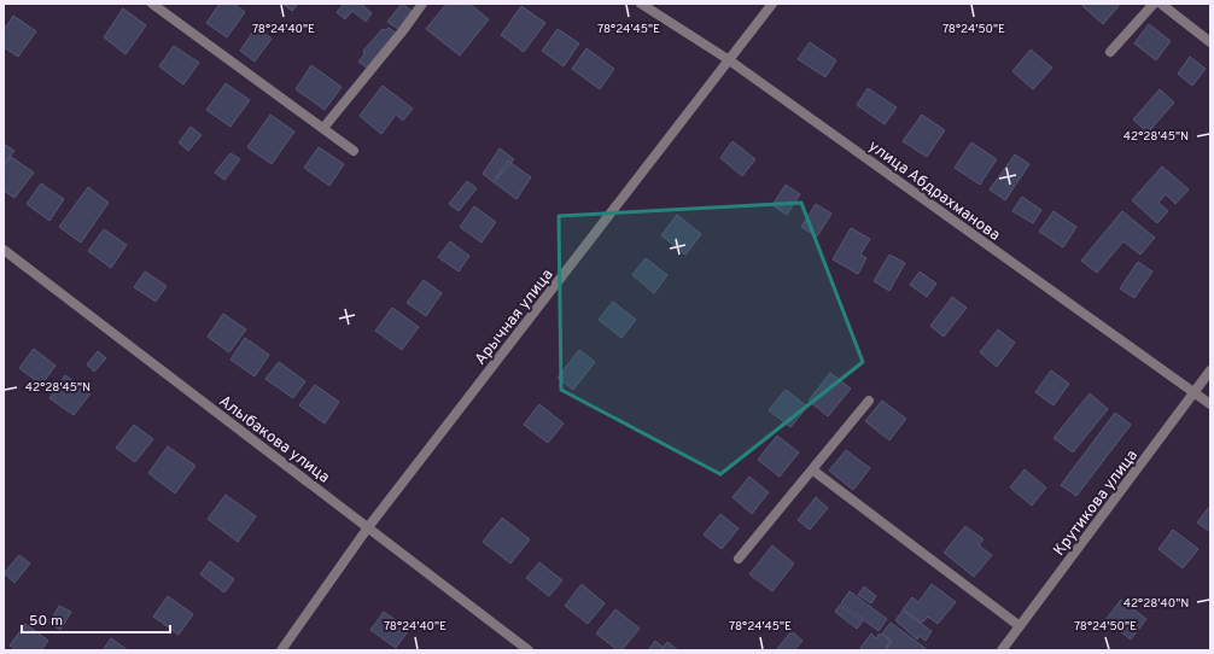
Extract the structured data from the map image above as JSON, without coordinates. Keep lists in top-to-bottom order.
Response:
{
  "streets": {
    "street": [
      "улица Абдрахманова",
      "Арычная улица",
      "Алыбакова улица",
      "Крутикова улица"
    ]
  },
  "crossings": [
    ["улица Абдрахманова", "Арычная улица"],
    ["улица Абдрахманова", "Крутикова улица"],
    ["Арычная улица", "Алыбакова улица"]
  ],
  "scale_bar": "50 m",
  "coordinates": [
    "78°24'40\"E",
    "78°24'45\"E",
    "78°24'50\"E",
    "42°28'45\"N",
    "42°28'40\"N"
  ]
}
